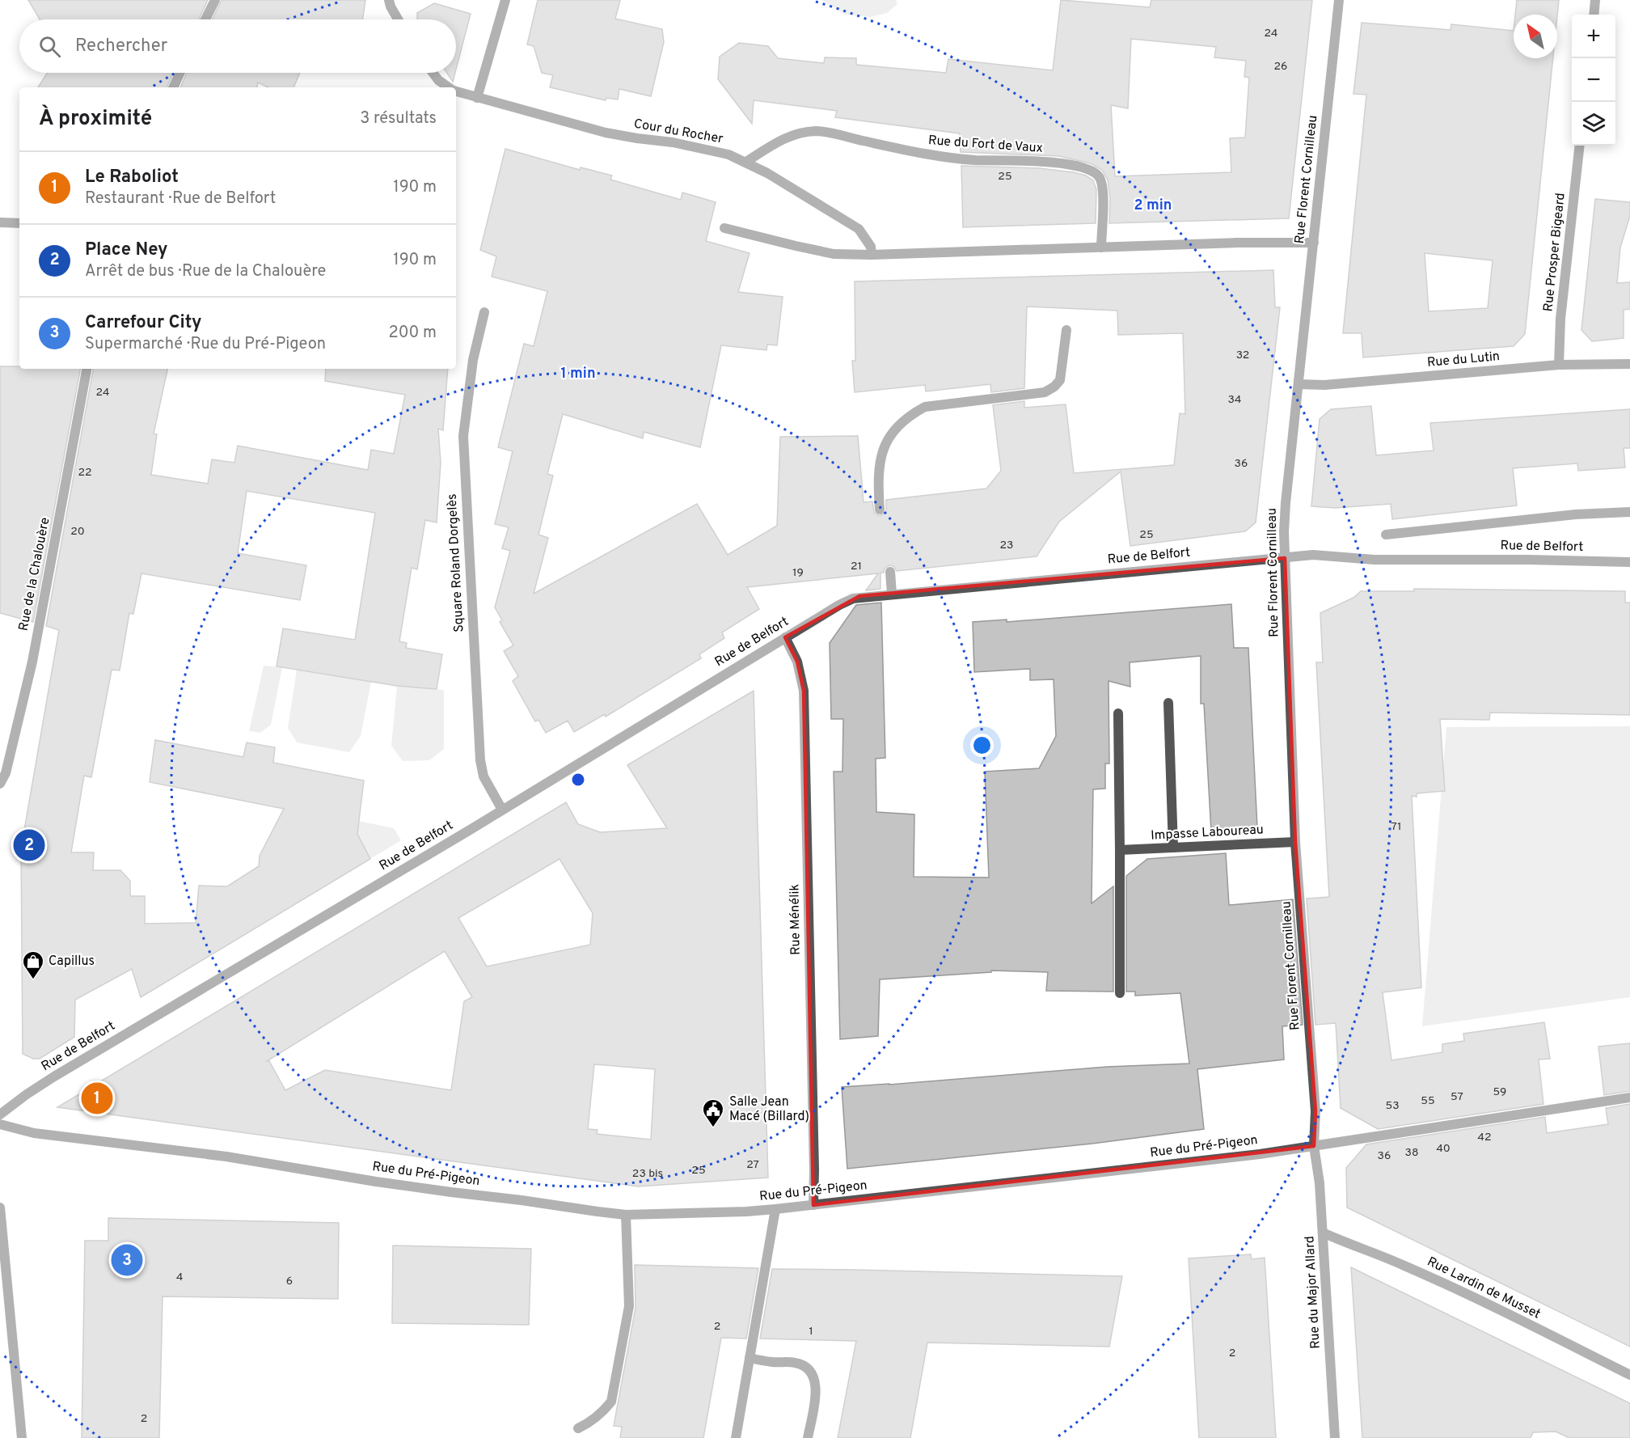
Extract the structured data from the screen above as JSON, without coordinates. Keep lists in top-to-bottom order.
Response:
{
  "streets": {
    "street": [
      "Cour du Rocher",
      "Rue du Fort de Vaux",
      "Rue Florent Cornilleau",
      "Rue Prosper Bigeard",
      "Rue du Lutin",
      "Rue de Belfort",
      "Square Roland Dorgelès",
      "Rue de la Chalouère",
      "Impasse Laboureau",
      "Rue Ménélik",
      "Rue du Pré-Pigeon",
      "Rue Lardin de Musset",
      "Rue du Major Allard"
    ]
  },
  "crossings": [
    ["Cour du Rocher", "Rue du Fort de Vaux"],
    ["Rue Florent Cornilleau", "Rue du Lutin"],
    ["Rue Florent Cornilleau", "Rue de Belfort"],
    ["Rue Florent Cornilleau", "Impasse Laboureau"],
    ["Rue Florent Cornilleau", "Rue du Pré-Pigeon"],
    ["Rue Florent Cornilleau", "Rue du Major Allard"],
    ["Rue Prosper Bigeard", "Rue du Lutin"],
    ["Rue de Belfort", "Square Roland Dorgelès"],
    ["Rue de Belfort", "Rue Ménélik"],
    ["Rue Ménélik", "Rue du Pré-Pigeon"],
    ["Rue du Pré-Pigeon", "Rue du Major Allard"],
    ["Rue Lardin de Musset", "Rue du Major Allard"]
  ],
  "places": {
    "shop": ["Capillus"],
    "public building": ["Salle Jean Macé (Billard)"]
  },
  "house_numbers": [
    "24",
    "26",
    "25",
    "32",
    "24",
    "34",
    "36",
    "22",
    "20",
    "25",
    "23",
    "21",
    "19",
    "71",
    "59",
    "57",
    "55",
    "53",
    "42",
    "40",
    "38",
    "36",
    "27",
    "25",
    "23 bis",
    "4",
    "6",
    "2",
    "1",
    "2",
    "2"
  ],
  "north": "top left",
  "page": {
    "map_buttons": ["+", "−"],
    "search": "Rechercher",
    "heading": ["À proximité", "3 résultats"],
    "list": [
      {
        "mark": "1",
        "name": "Le Raboliot",
        "note": "Restaurant · Rue de Belfort",
        "value": "190 m"
      },
      {
        "mark": "2",
        "name": "Place Ney",
        "note": "Arrêt de bus · Rue de la Chalouère",
        "value": "190 m"
      },
      {
        "mark": "3",
        "name": "Carrefour City",
        "note": "Supermarché · Rue du Pré-Pigeon",
        "value": "200 m"
      }
    ],
    "pins": ["2", "1", "3"]
  },
  "rings": ["2 min", "1 min"]
}
